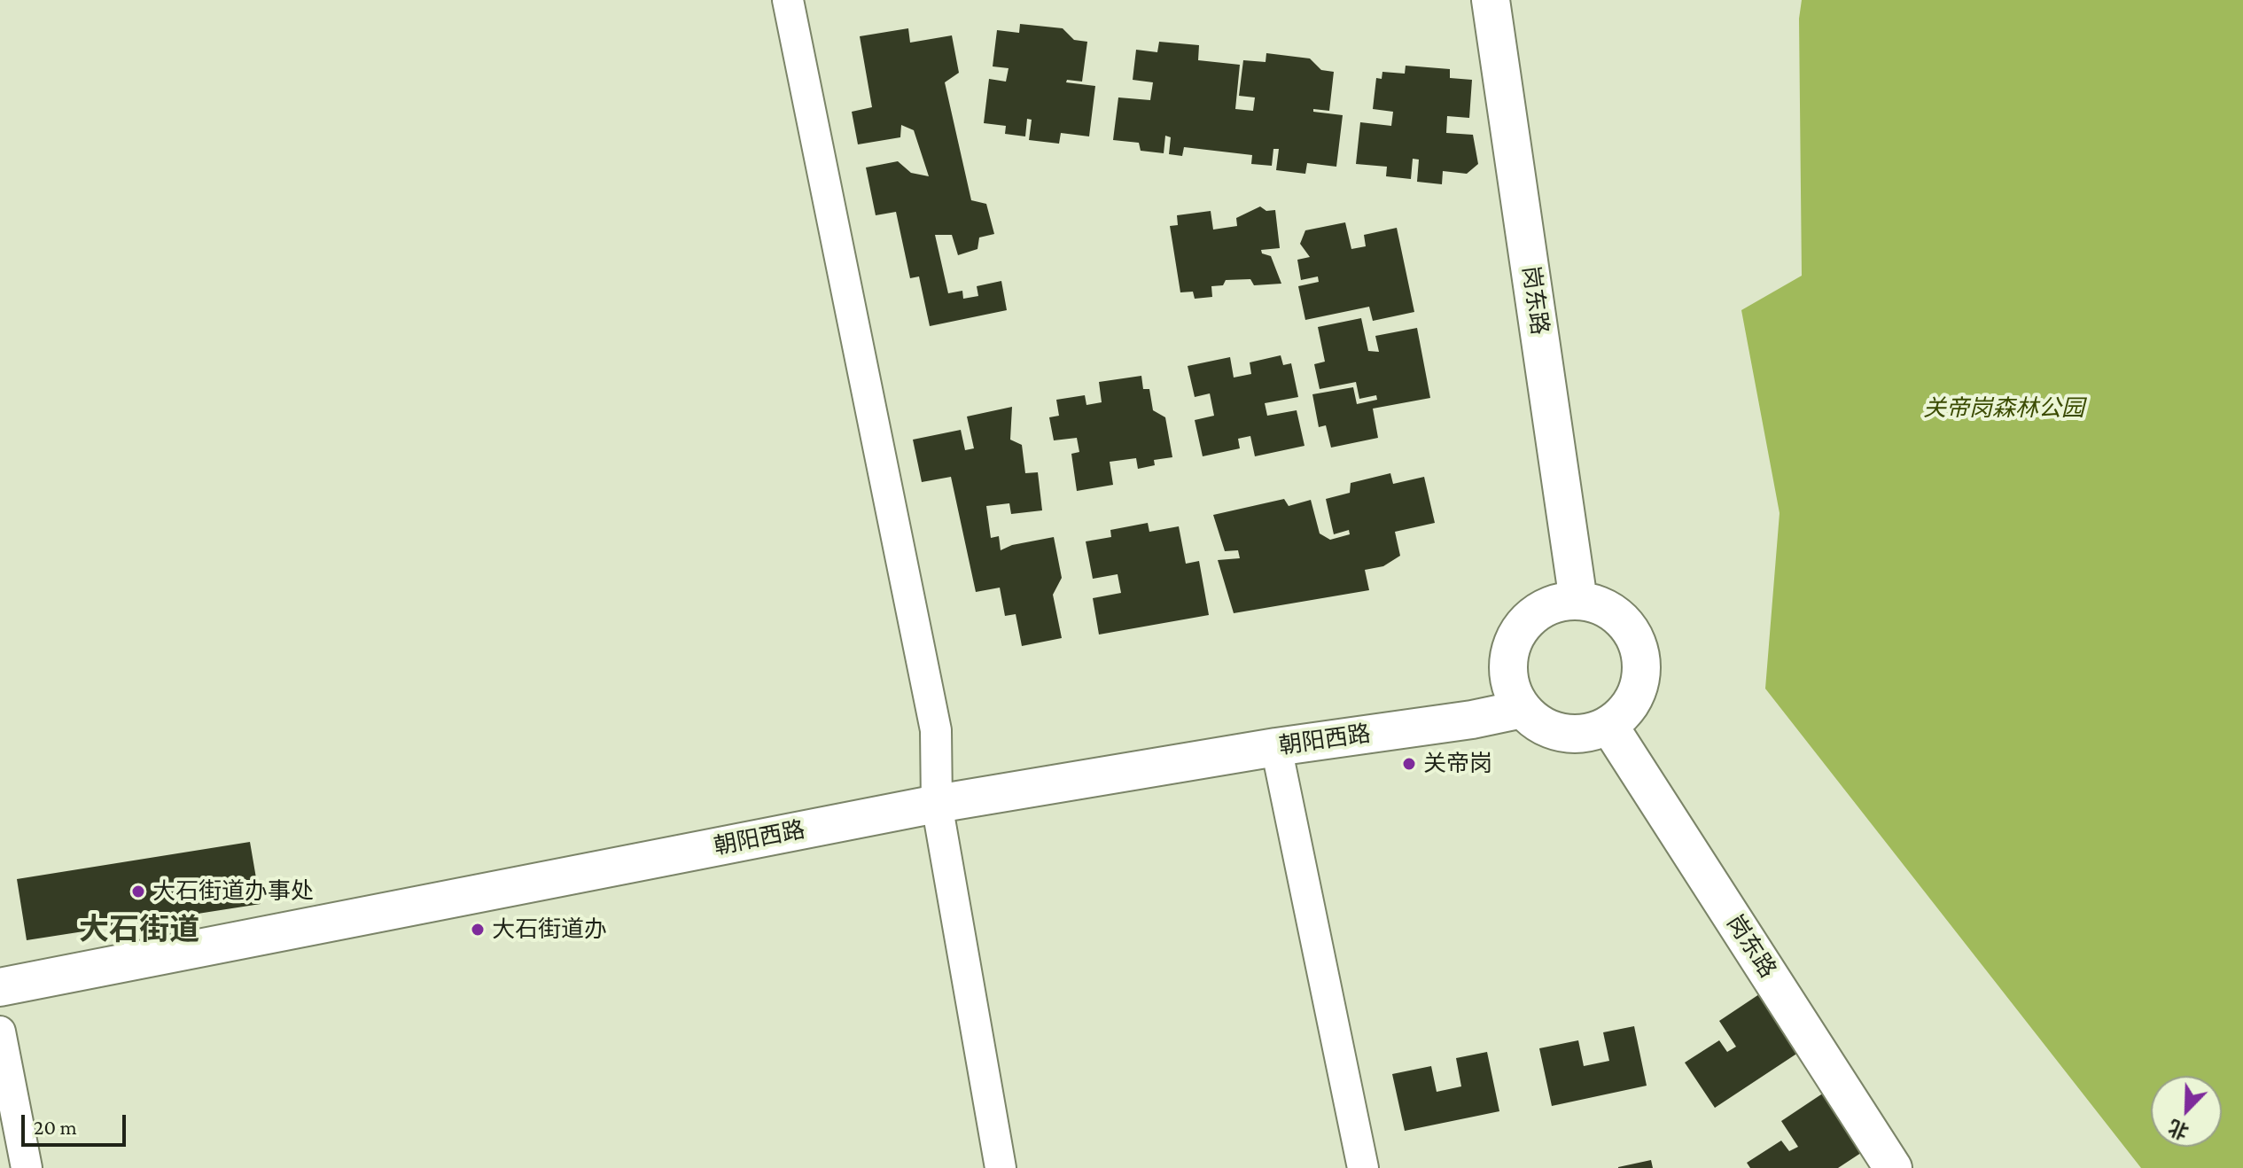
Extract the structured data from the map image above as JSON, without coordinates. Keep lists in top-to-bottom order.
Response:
{
  "streets": {
    "street": ["岗东路", "朝阳西路"]
  },
  "crossings": [
    ["岗东路", "朝阳西路"]
  ],
  "districts": ["大石街道"],
  "parks": ["关帝岗森林公园"],
  "places": ["关帝岗", "大石街道办事处", "大石街道办"],
  "scale_bar": "20 m",
  "north": "bottom left"
}
